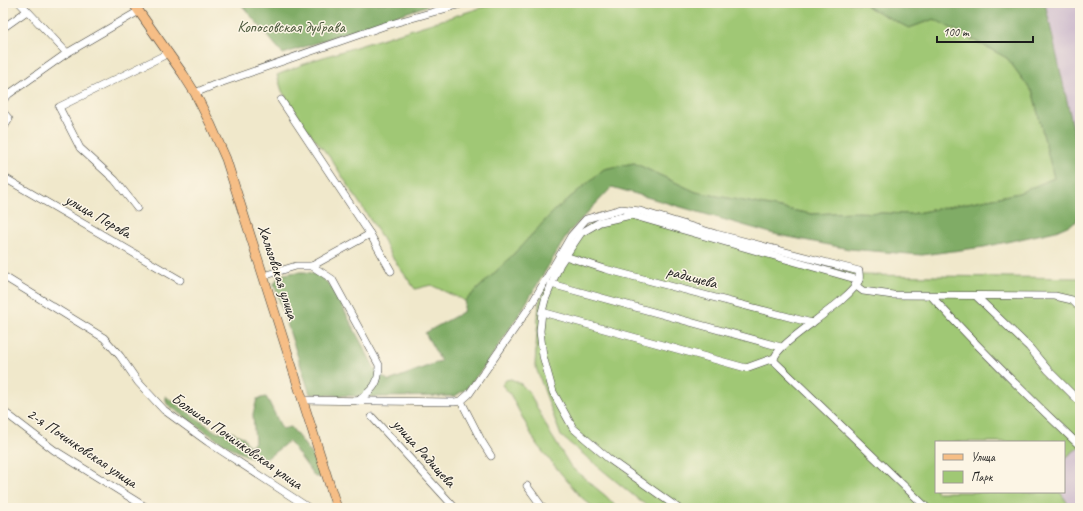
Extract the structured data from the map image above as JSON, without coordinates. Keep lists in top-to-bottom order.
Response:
{
  "streets": {
    "main road": ["Хальзовская улица"],
    "street": [
      "улица Перова",
      "радищева",
      "Большая Починковская улица",
      "2-я Починковская улица",
      "улица Радищева"
    ]
  },
  "parks": ["Копосовская дубрава"],
  "legend": ["Улица", "Парк"],
  "scale_bar": "100 m"
}
